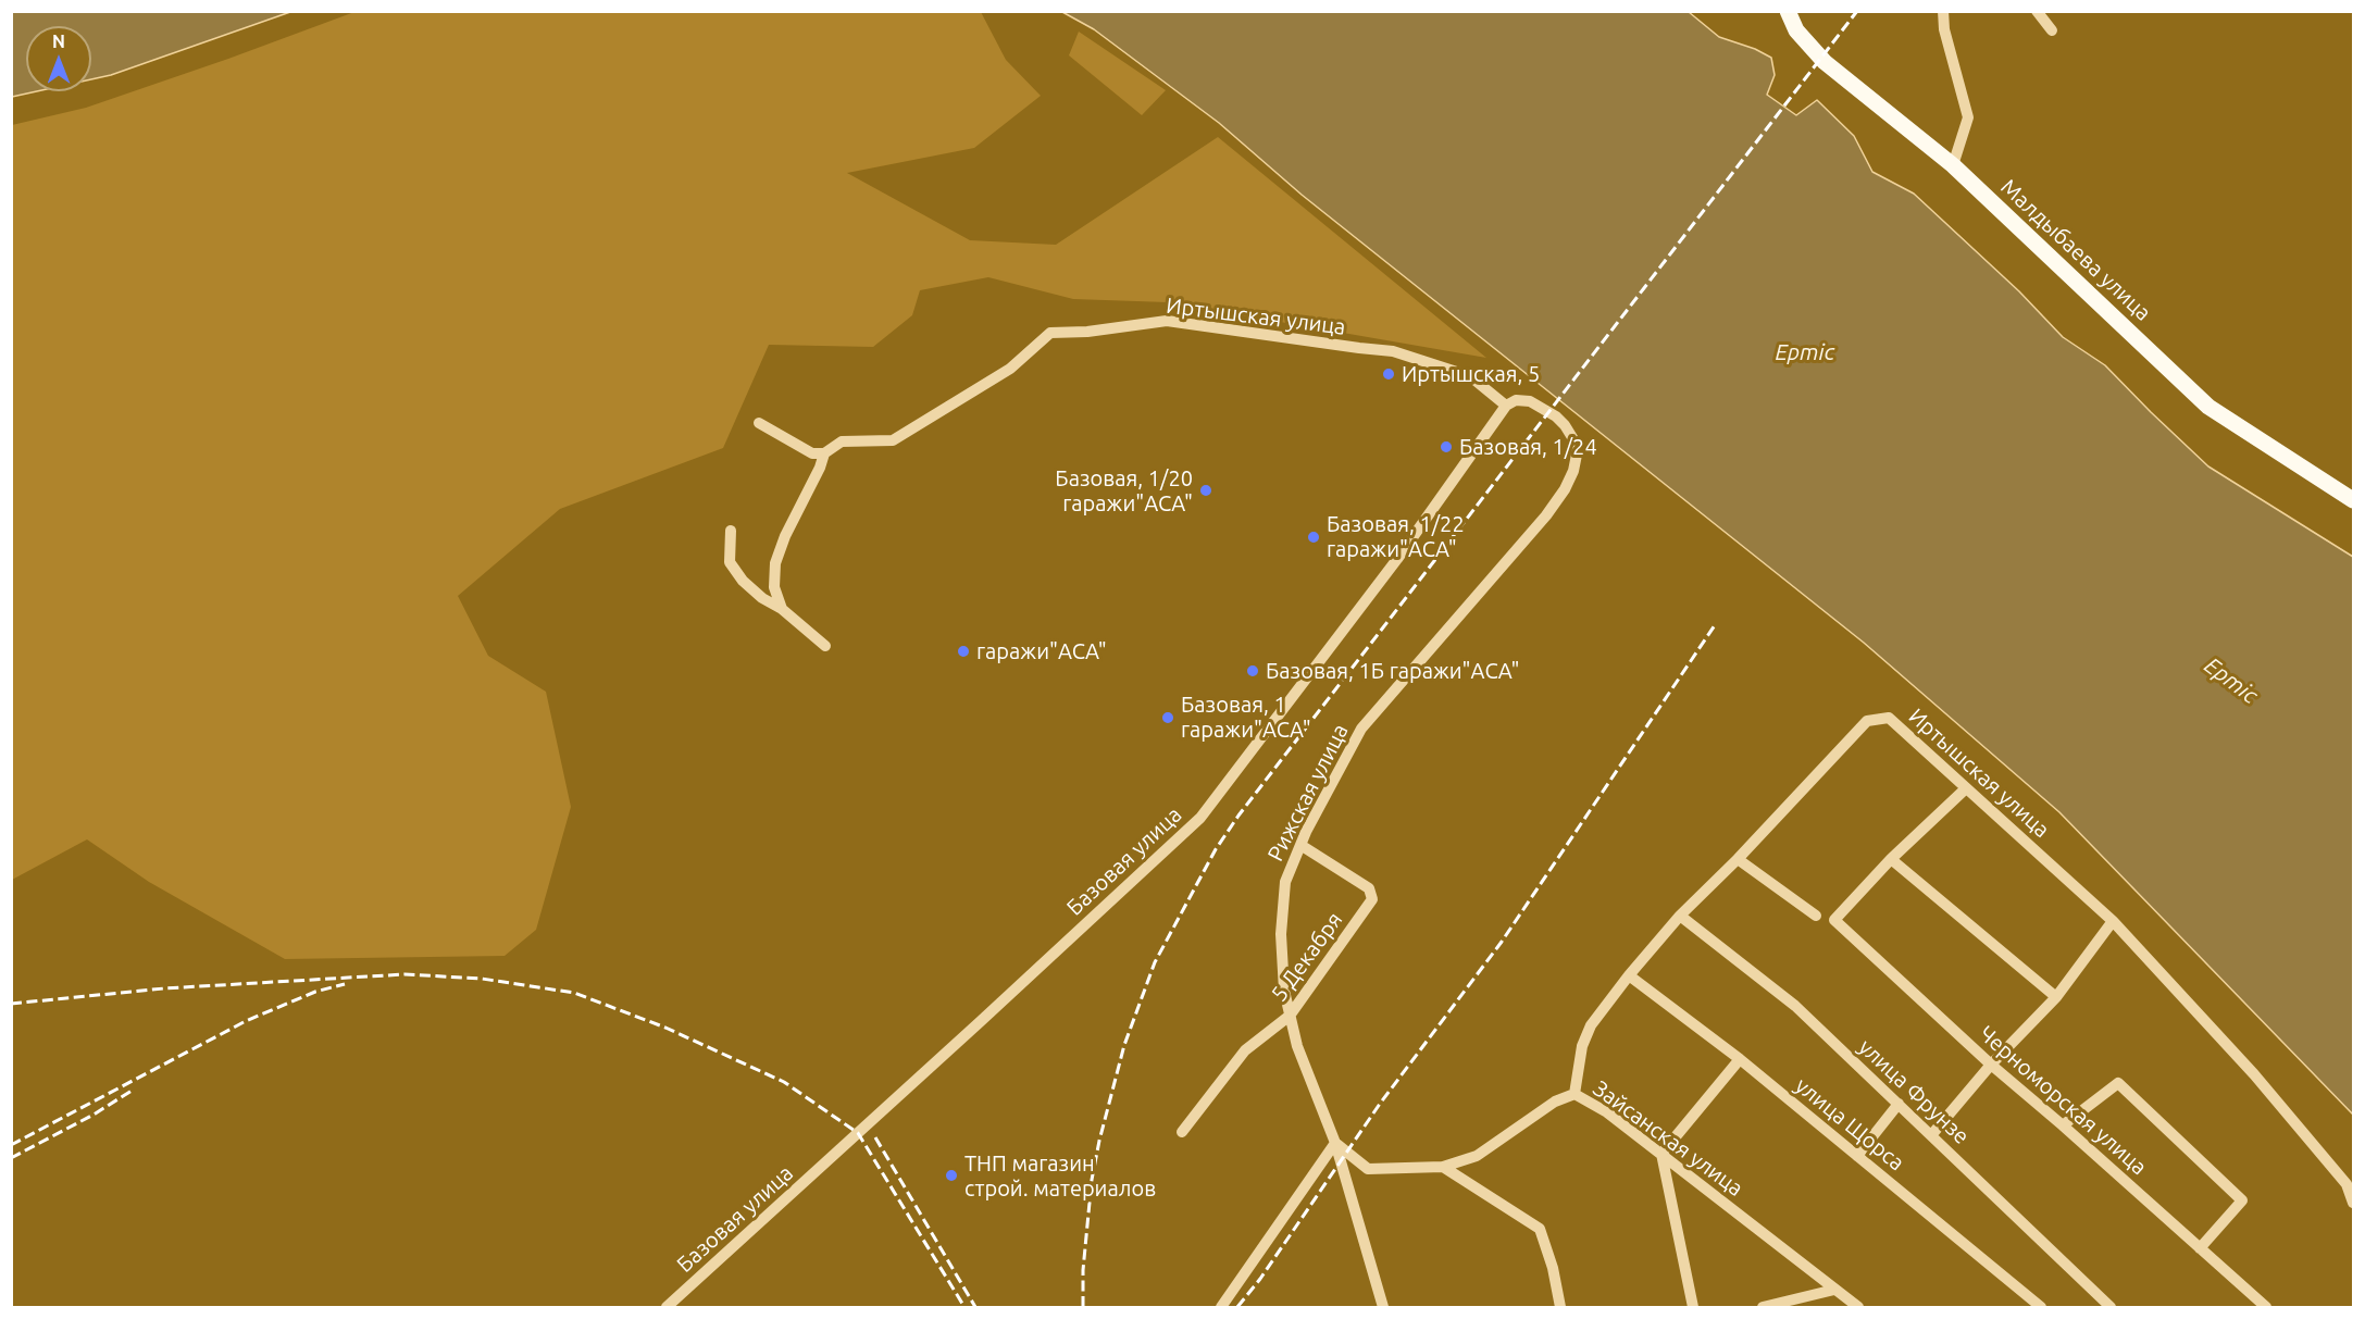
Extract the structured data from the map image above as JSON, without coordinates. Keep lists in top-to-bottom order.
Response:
{
  "streets": {
    "main road": ["Малдыбаева улица"],
    "street": [
      "Иртышская улица",
      "Рижская улица",
      "Базовая улица",
      "5 Декабря",
      "улица Фрунзе",
      "Черноморская улица",
      "улица Щорса",
      "Зайсанская улица"
    ]
  },
  "crossings": [
    ["Иртышская улица", "Рижская улица"],
    ["Иртышская улица", "Базовая улица"],
    ["Иртышская улица", "улица Фрунзе"],
    ["Иртышская улица", "улица Щорса"],
    ["Иртышская улица", "Зайсанская улица"],
    ["Рижская улица", "Базовая улица"],
    ["Рижская улица", "5 Декабря"],
    ["Рижская улица", "Зайсанская улица"]
  ],
  "water": ["Ертіс"],
  "places": [
    "Иртышская, 5",
    "Базовая, 1/24",
    "Базовая, 1/20 гаражи\"ACА\"",
    "Базовая, 1/22 гаражи\"ACА\"",
    "гаражи\"ACА\"",
    "Базовая, 1Б гаражи\"ACА\"",
    "Базовая, 1 гаражи\"ACА\"",
    "ТНП магазин строй. материалов"
  ],
  "north": "top"
}
